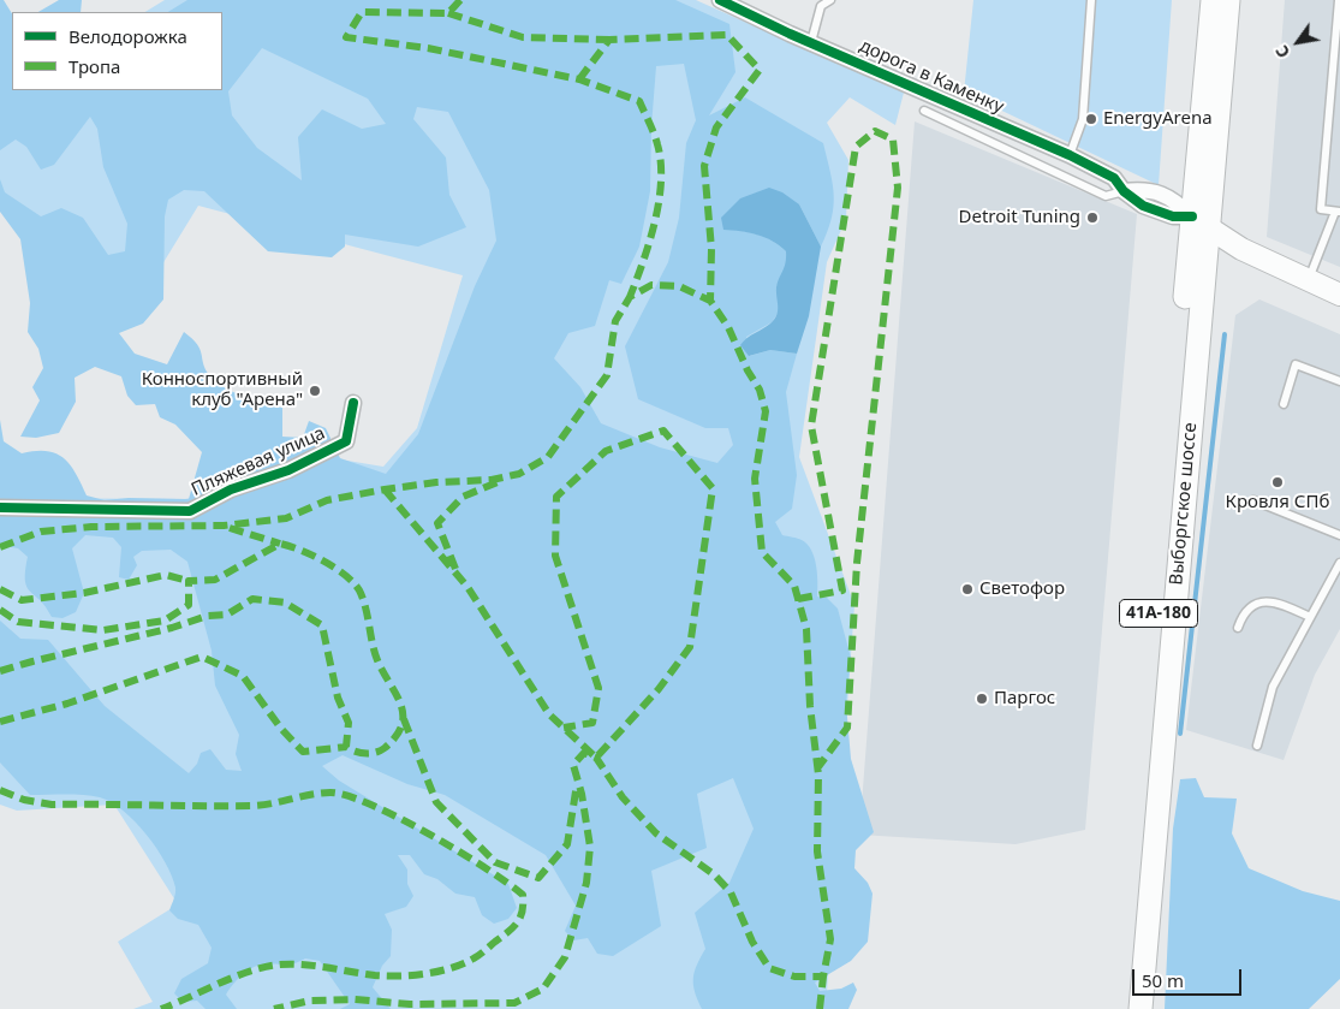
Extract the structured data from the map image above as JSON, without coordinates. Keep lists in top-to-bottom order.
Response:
{
  "streets": {
    "main road": ["Выборгское шоссе", "41А-180"],
    "street": ["дорога в Каменку", "Пляжевая улица"]
  },
  "places": [
    "EnergyArena",
    "Detroit Tuning",
    "Конноспортивный клуб \"Арена\"",
    "Кровля СПб",
    "Светофор",
    "Паргос"
  ],
  "legend": ["Велодорожка", "Тропа"],
  "scale_bar": "50 m",
  "north": "bottom left"
}
